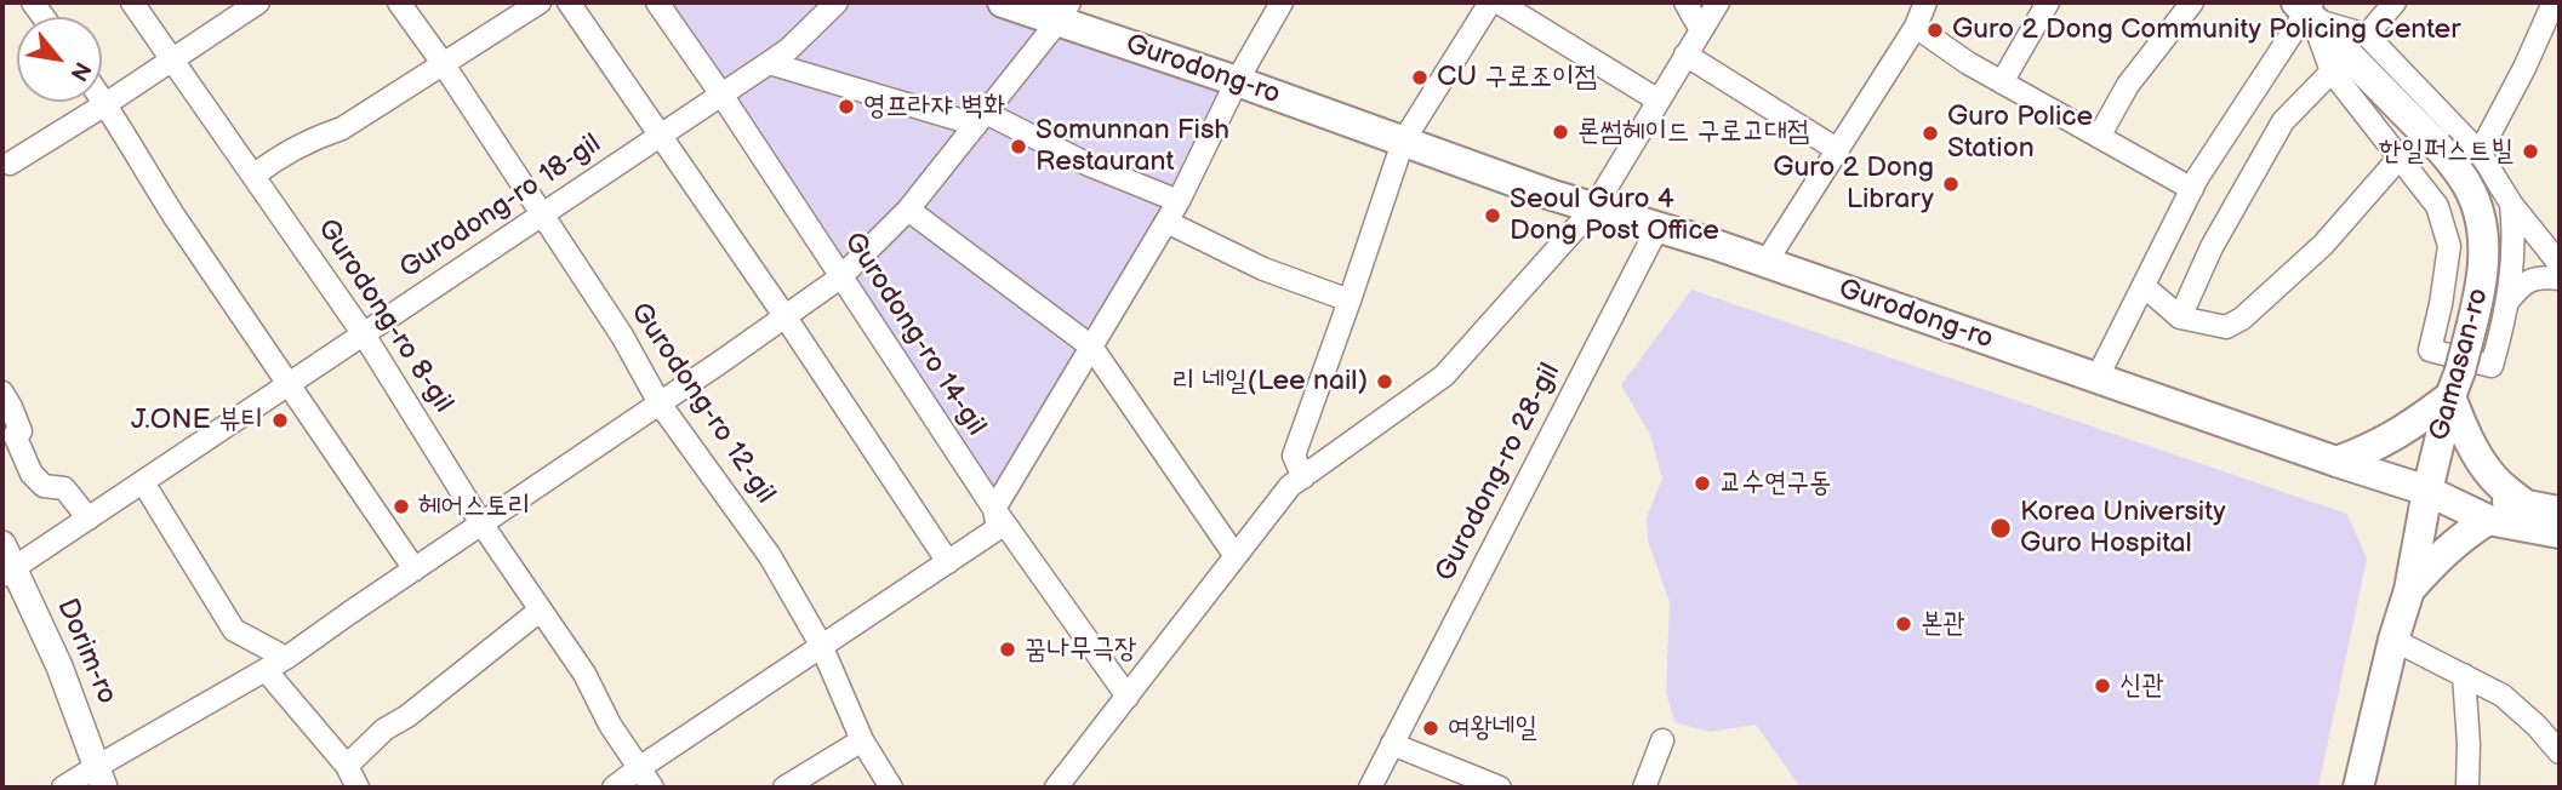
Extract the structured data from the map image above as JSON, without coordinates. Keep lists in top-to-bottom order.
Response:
{
  "streets": {
    "main road": ["Gurodong-ro", "Gamasan-ro"],
    "street": [
      "Gurodong-ro 18-gil",
      "Gurodong-ro 8-gil",
      "Gurodong-ro 14-gil",
      "Gurodong-ro 12-gil",
      "Gurodong-ro 28-gil",
      "Dorim-ro"
    ]
  },
  "crossings": [
    ["Gurodong-ro", "Gamasan-ro"],
    ["Gurodong-ro", "Gurodong-ro 28-gil"],
    ["Gurodong-ro 18-gil", "Gurodong-ro 8-gil"],
    ["Gurodong-ro 18-gil", "Gurodong-ro 14-gil"],
    ["Gurodong-ro 18-gil", "Gurodong-ro 12-gil"],
    ["Gurodong-ro 18-gil", "Dorim-ro"]
  ],
  "places": [
    "Guro 2 Dong Community Policing Center",
    "CU 구로조이점",
    "영프라쟈 벽화",
    "론썸헤이드 구로고대점",
    "Guro Police Station",
    "Somunnan Fish Restaurant",
    "한일퍼스트빌",
    "Guro 2 Dong Library",
    "Seoul Guro 4 Dong Post Office",
    "리 네일(Lee nail)",
    "J.ONE 뷰티",
    "교수연구동",
    "헤어스토리",
    "Korea University Guro Hospital",
    "본관",
    "꿈나무극장",
    "신관",
    "여왕네일"
  ],
  "north": "bottom right"
}
